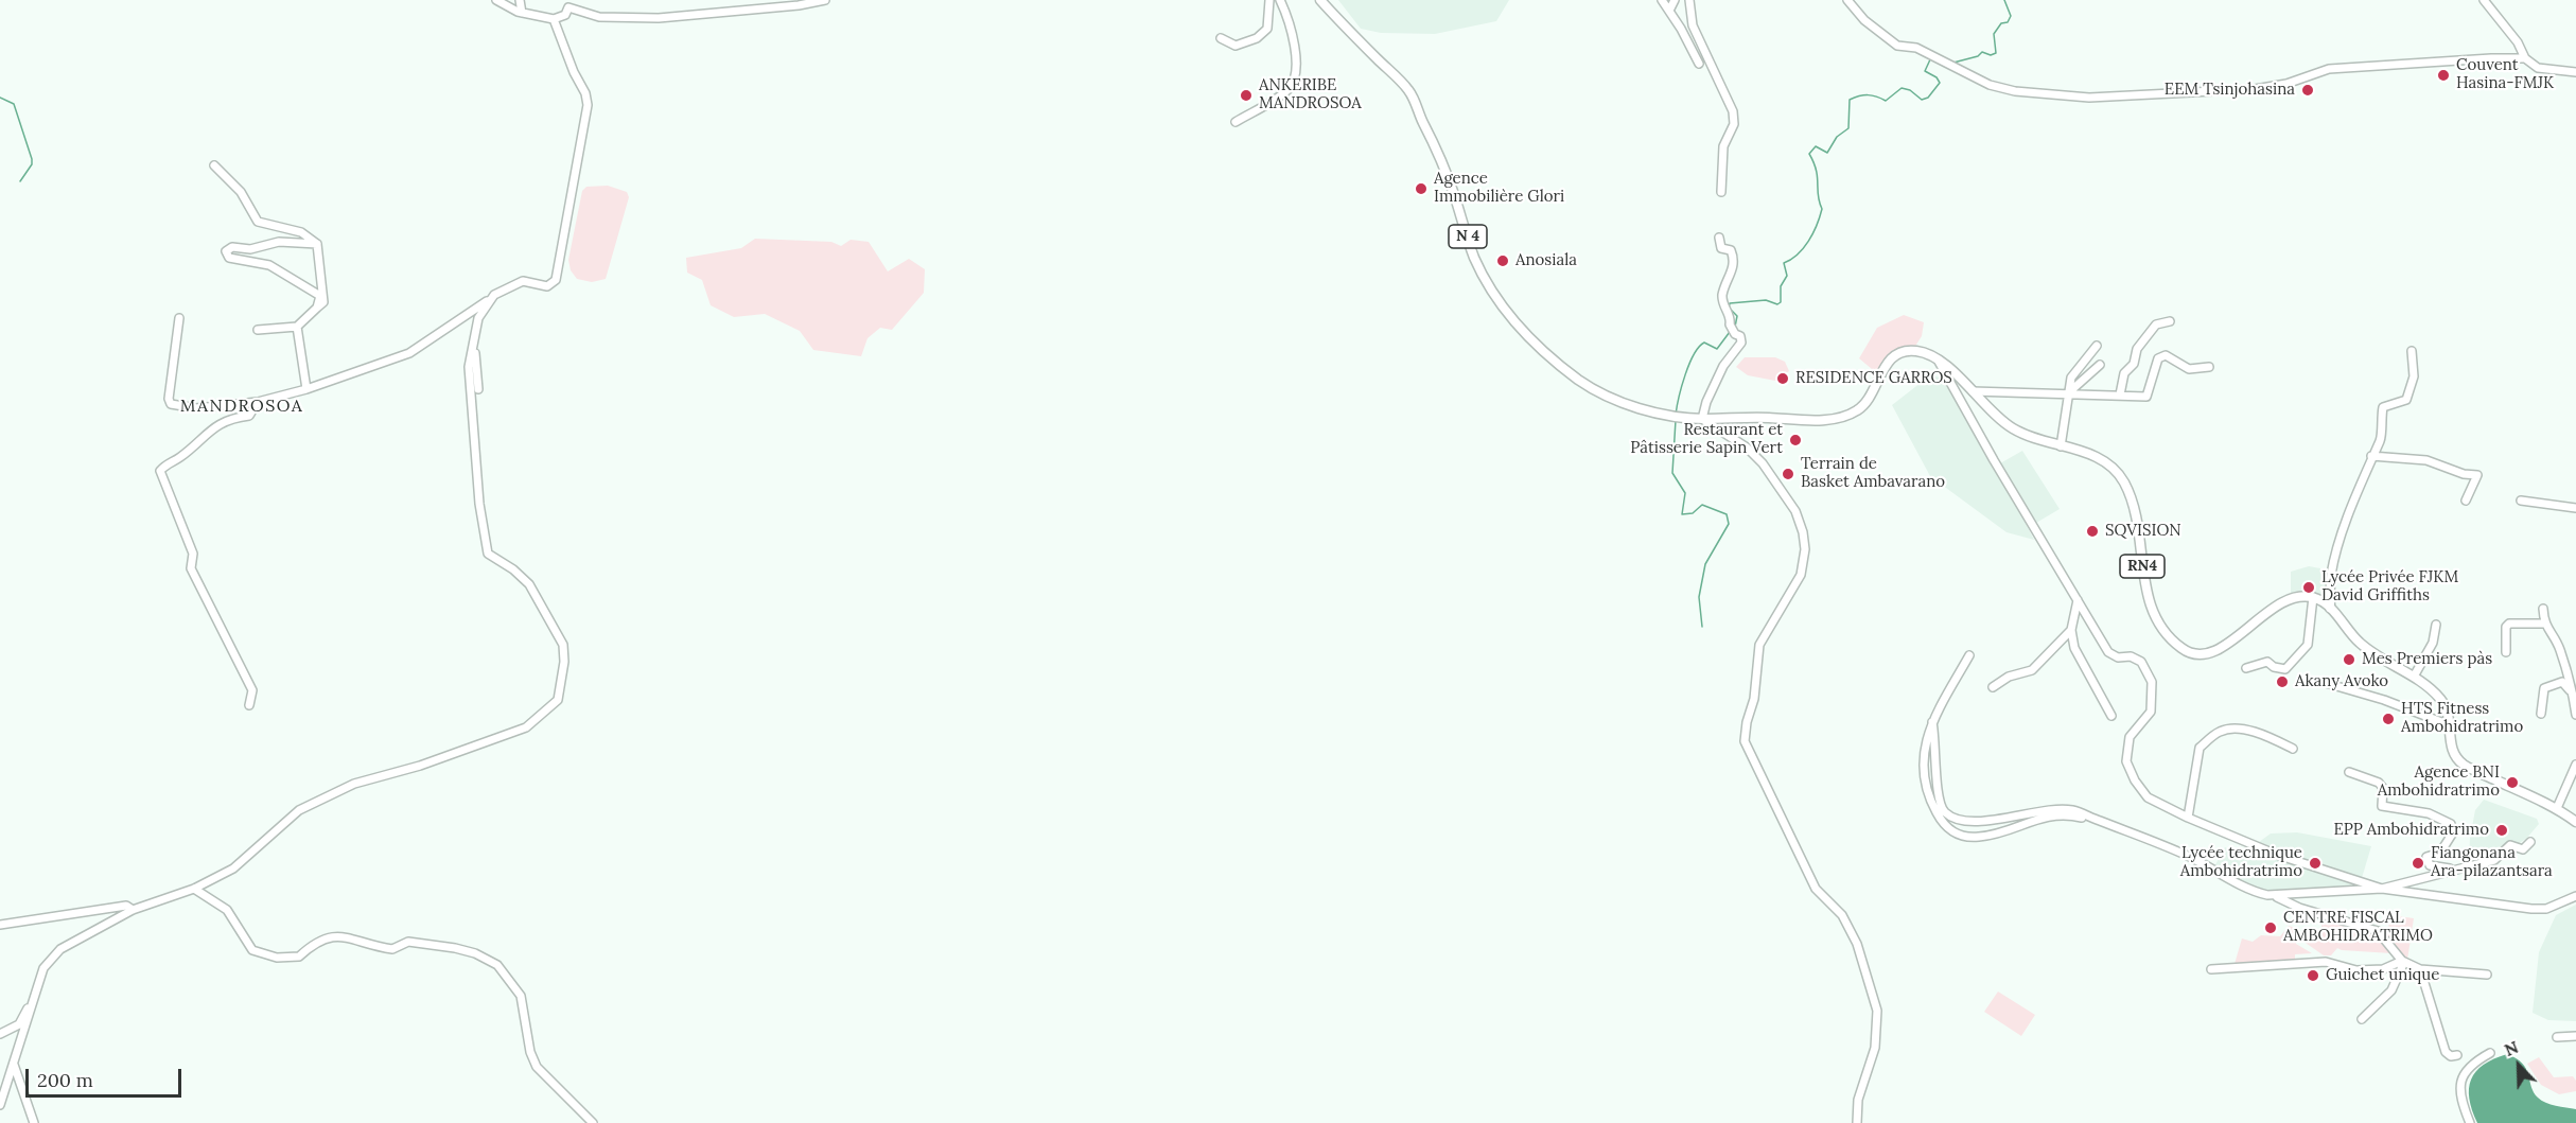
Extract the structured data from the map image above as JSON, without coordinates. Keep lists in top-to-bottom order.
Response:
{
  "streets": {
    "main road": ["N 4", "RN4"]
  },
  "crossings": [
    ["N 4", "RN4"]
  ],
  "districts": ["MANDROSOA"],
  "places": [
    "Couvent Hasina-FMJK",
    "EEM Tsinjohasina",
    "ANKERIBE MANDROSOA",
    "Agence Immobilière Glori",
    "Anosiala",
    "RESIDENCE GARROS",
    "Restaurant et Pâtisserie Sapin Vert",
    "Terrain de Basket Ambavarano",
    "SQVISION",
    "Lycée Privée FJKM David Griffiths",
    "Mes Premiers pàs",
    "Akany Avoko",
    "HTS Fitness Ambohidratrimo",
    "Agence BNI Ambohidratrimo",
    "EPP Ambohidratrimo",
    "Lycée technique Ambohidratrimo",
    "Fiangonana Ara-pilazantsara",
    "CENTRE FISCAL AMBOHIDRATRIMO",
    "Guichet unique"
  ],
  "scale_bar": "200 m",
  "north": "top left"
}
